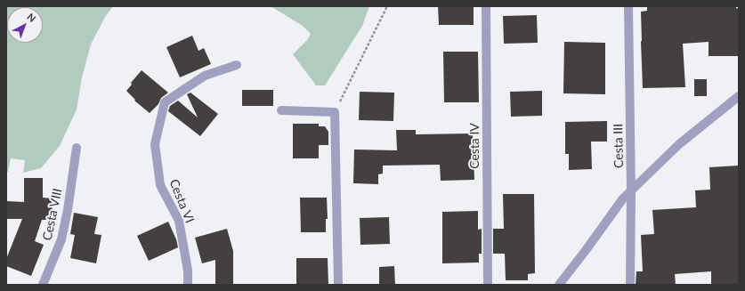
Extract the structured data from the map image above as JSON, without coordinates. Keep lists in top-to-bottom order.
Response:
{
  "streets": {
    "street": [
      "Cesta IV",
      "Cesta III",
      "Cesta VI",
      "Cesta VIII"
    ]
  },
  "north": "top right"
}
